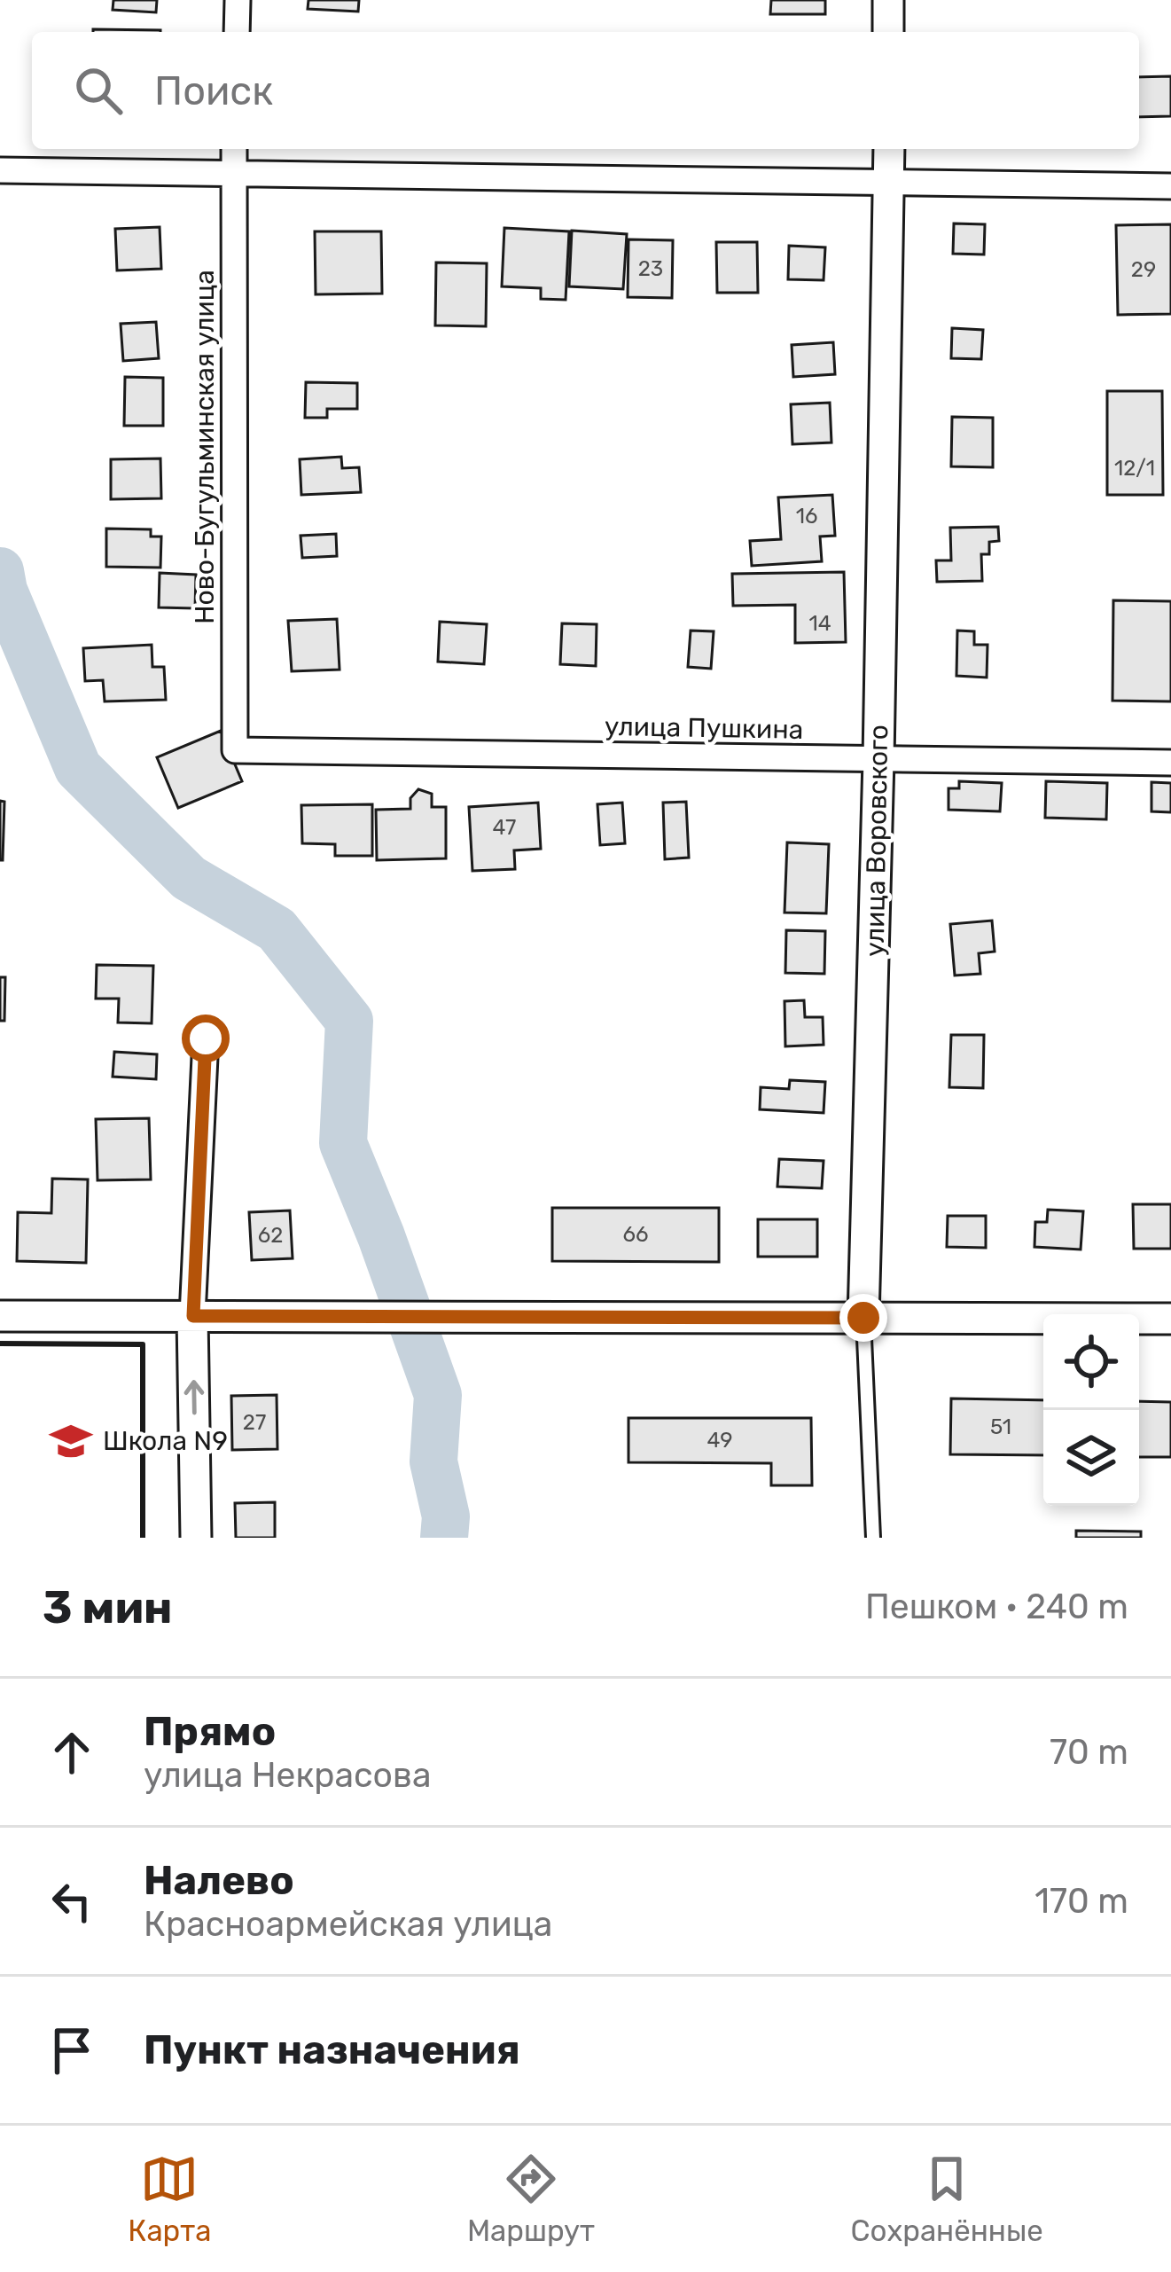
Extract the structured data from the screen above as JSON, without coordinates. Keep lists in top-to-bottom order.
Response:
{
  "streets": {
    "street": ["Ново-Бугульминская улица", "улица Пушкина", "улица Воровского"]
  },
  "crossings": [
    ["Ново-Бугульминская улица", "улица Пушкина"],
    ["улица Пушкина", "улица Воровского"]
  ],
  "places": {
    "school or university": ["Школа N9"]
  },
  "house_numbers": [
    "23",
    "29",
    "12/1",
    "16",
    "14",
    "47",
    "66",
    "62",
    "27",
    "51",
    "49"
  ],
  "page": {
    "search": "Поиск",
    "heading": ["3 мин", "Пешком · 240 m"],
    "list": [
      ["Прямо", "улица Некрасова", "70 m"],
      ["Налево", "Красноармейская улица", "170 m"],
      "Пункт назначения"
    ],
    "nav": ["Карта", "Маршрут", "Сохранённые"]
  }
}
